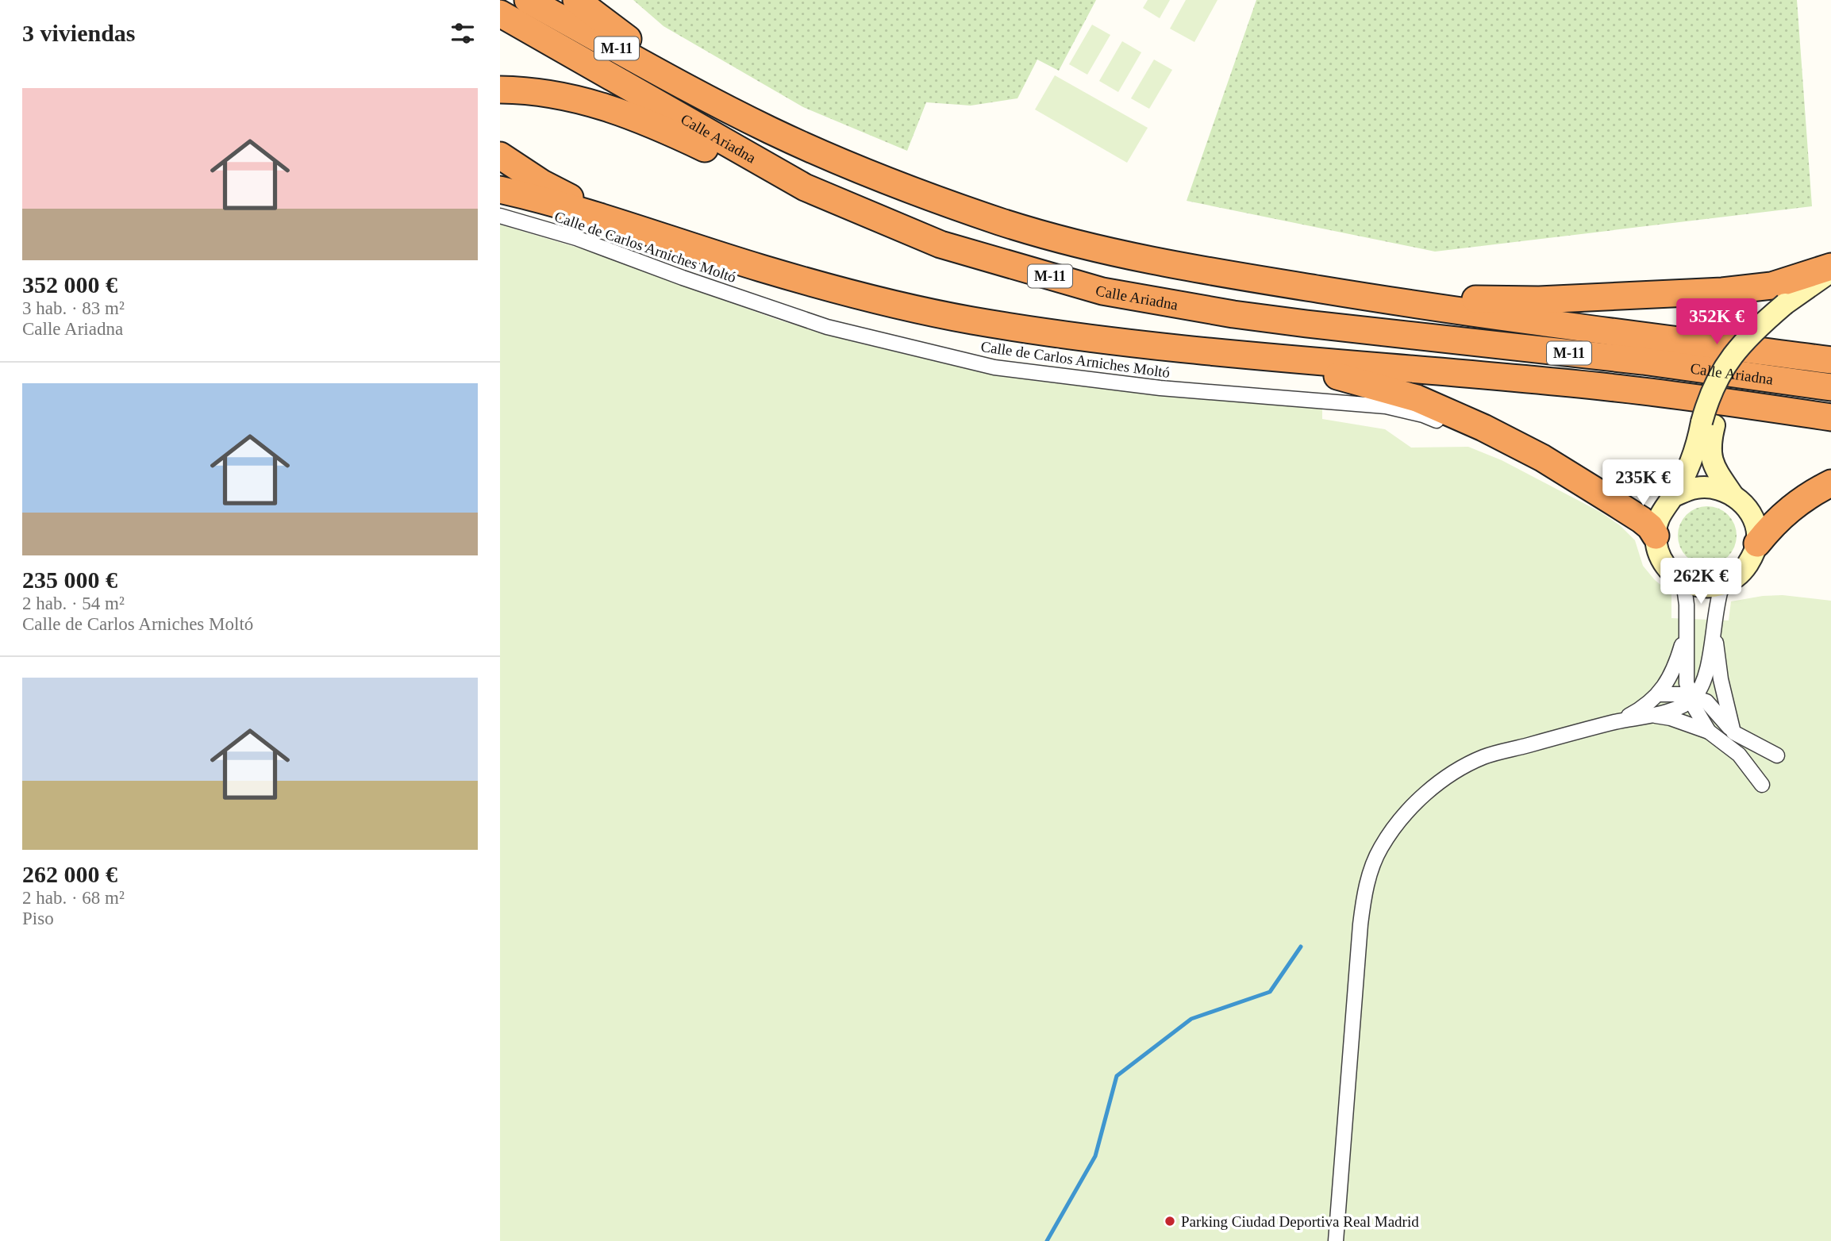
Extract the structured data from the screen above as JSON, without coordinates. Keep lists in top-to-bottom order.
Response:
{
  "streets": {
    "highway": ["M-11", "Calle Ariadna"],
    "street": ["Calle de Carlos Arniches Moltó"]
  },
  "places": ["Parking Ciudad Deportiva Real Madrid"],
  "page": {
    "heading": "3 viviendas",
    "list": [
      {
        "name": "352 000 €",
        "note": "3 hab. · 83 m² · Calle Ariadna"
      },
      {
        "name": "235 000 €",
        "note": "2 hab. · 54 m² · Calle de Carlos Arniches Moltó"
      },
      {
        "name": "262 000 €",
        "note": "2 hab. · 68 m² · Piso"
      }
    ],
    "price": ["352K €", "235K €", "262K €"]
  }
}
